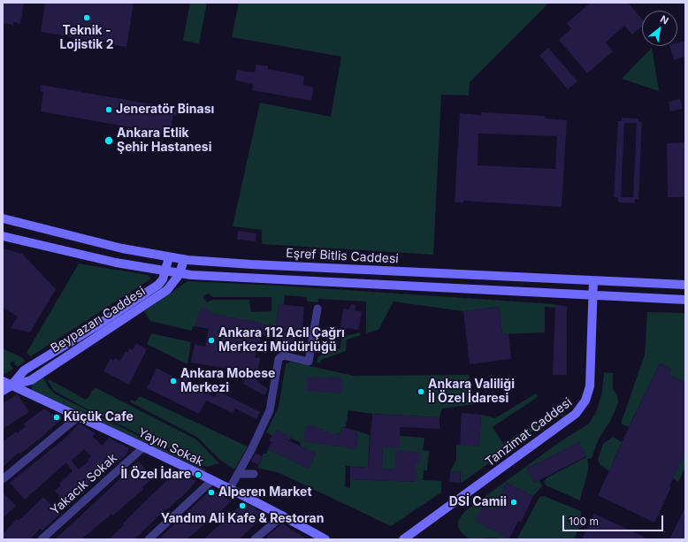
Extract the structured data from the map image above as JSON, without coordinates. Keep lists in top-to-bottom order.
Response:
{
  "streets": {
    "main road": [
      "Eşref Bitlis Caddesi",
      "Beypazarı Caddesi",
      "Tanzimat Caddesi",
      "Yayın Sokak"
    ],
    "street": ["Yakacık Sokak"]
  },
  "crossings": [
    ["Eşref Bitlis Caddesi", "Beypazarı Caddesi"],
    ["Eşref Bitlis Caddesi", "Tanzimat Caddesi"],
    ["Beypazarı Caddesi", "Yayın Sokak"],
    ["Yayın Sokak", "Yakacık Sokak"]
  ],
  "places": [
    "Teknik - Lojistik 2",
    "Jeneratör Binası",
    "Ankara Etlik Şehir Hastanesi",
    "Ankara 112 Acil Çağrı Merkezi Müdürlüğü",
    "Ankara Mobese Merkezi",
    "Ankara Valiliği İl Özel İdaresi",
    "Küçük Cafe",
    "İl Özel İdare",
    "Alperen Market",
    "DSİ Camii",
    "Yandım Ali Kafe & Restoran"
  ],
  "scale_bar": "100 m",
  "north": "top right"
}
